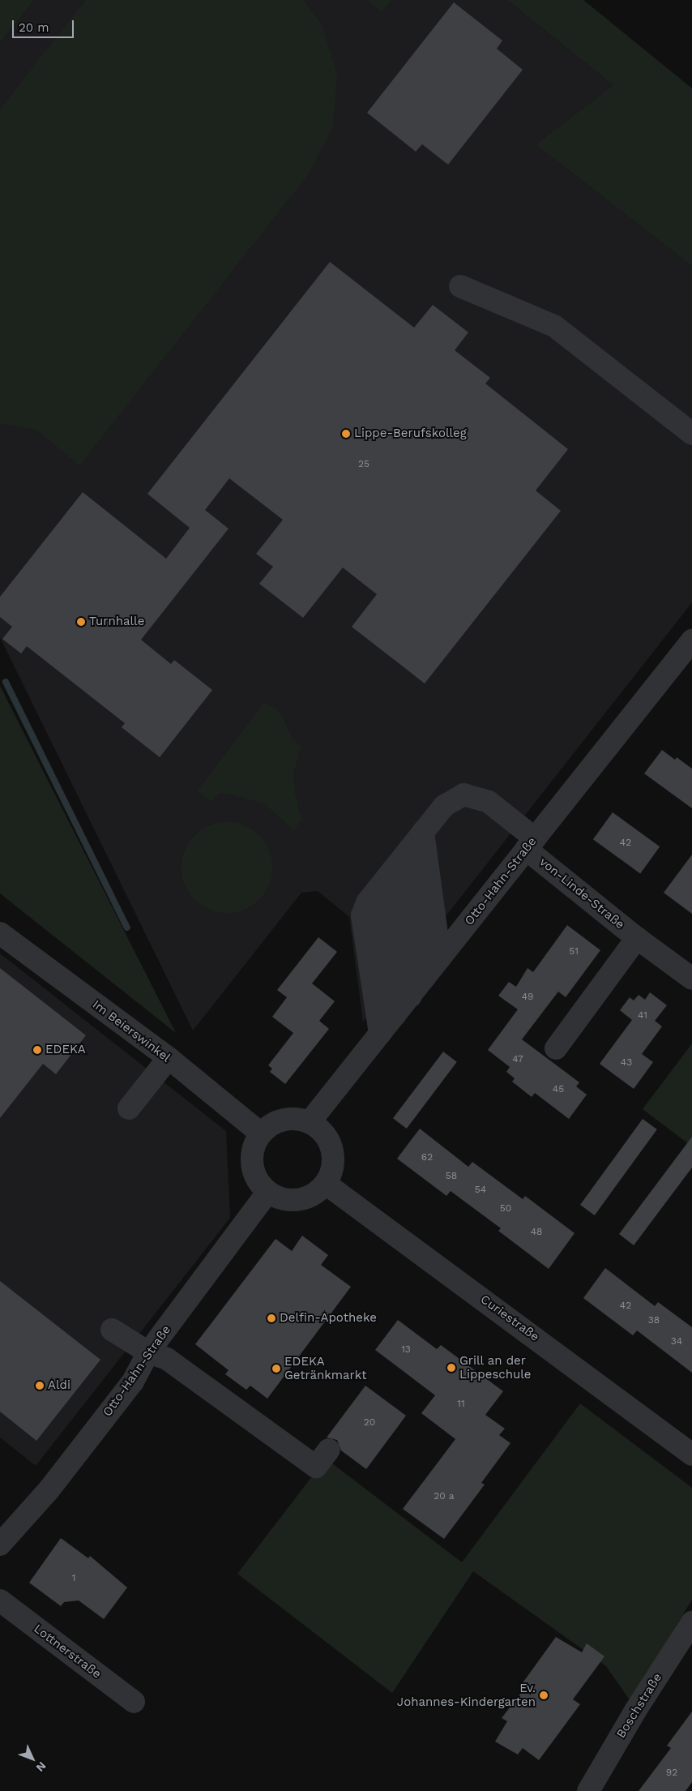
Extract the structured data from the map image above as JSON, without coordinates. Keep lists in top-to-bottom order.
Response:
{
  "streets": {
    "street": [
      "Otto-Hahn-Straße",
      "von-Linde-Straße",
      "Im Beierswinkel",
      "Curiestraße",
      "Lottnerstraße",
      "Boschstraße"
    ]
  },
  "crossings": [
    ["Otto-Hahn-Straße", "von-Linde-Straße"],
    ["Otto-Hahn-Straße", "Im Beierswinkel"],
    ["Otto-Hahn-Straße", "Curiestraße"],
    ["Im Beierswinkel", "Curiestraße"]
  ],
  "places": [
    "Lippe-Berufskolleg",
    "Turnhalle",
    "EDEKA",
    "Delfin-Apotheke",
    "Grill an der Lippeschule",
    "EDEKA Getränkmarkt",
    "Aldi",
    "Ev. Johannes-Kindergarten"
  ],
  "house_numbers": [
    "25",
    "42",
    "51",
    "49",
    "41",
    "47",
    "43",
    "45",
    "62",
    "58",
    "54",
    "50",
    "48",
    "42",
    "38",
    "34",
    "13",
    "11",
    "20",
    "20 a",
    "1",
    "92"
  ],
  "scale_bar": "20 m",
  "north": "bottom right"
}
